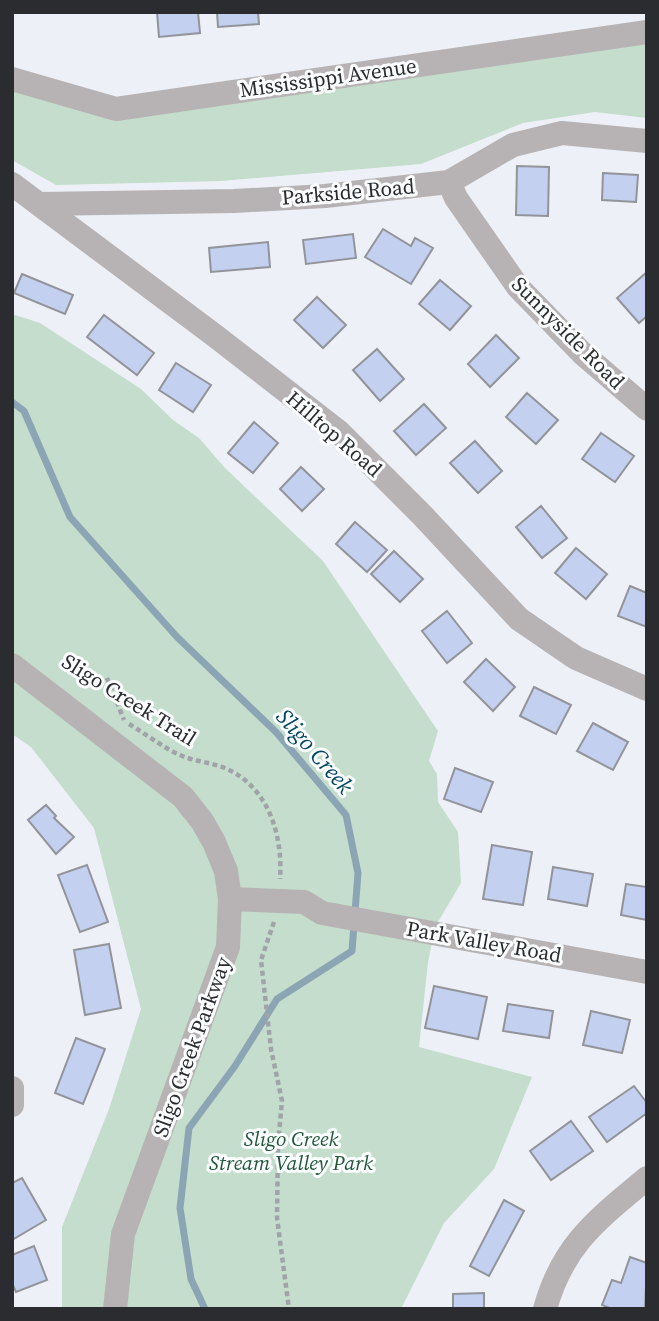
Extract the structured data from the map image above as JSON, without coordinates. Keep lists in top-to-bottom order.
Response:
{
  "streets": {
    "street": [
      "Mississippi Avenue",
      "Parkside Road",
      "Sunnyside Road",
      "Hilltop Road",
      "Park Valley Road",
      "Sligo Creek Parkway"
    ],
    "path": ["Sligo Creek Trail"]
  },
  "crossings": [
    ["Parkside Road", "Sunnyside Road"],
    ["Parkside Road", "Hilltop Road"],
    ["Park Valley Road", "Sligo Creek Parkway"]
  ],
  "water": ["Sligo Creek"],
  "parks": ["Sligo Creek Stream Valley Park"]
}
